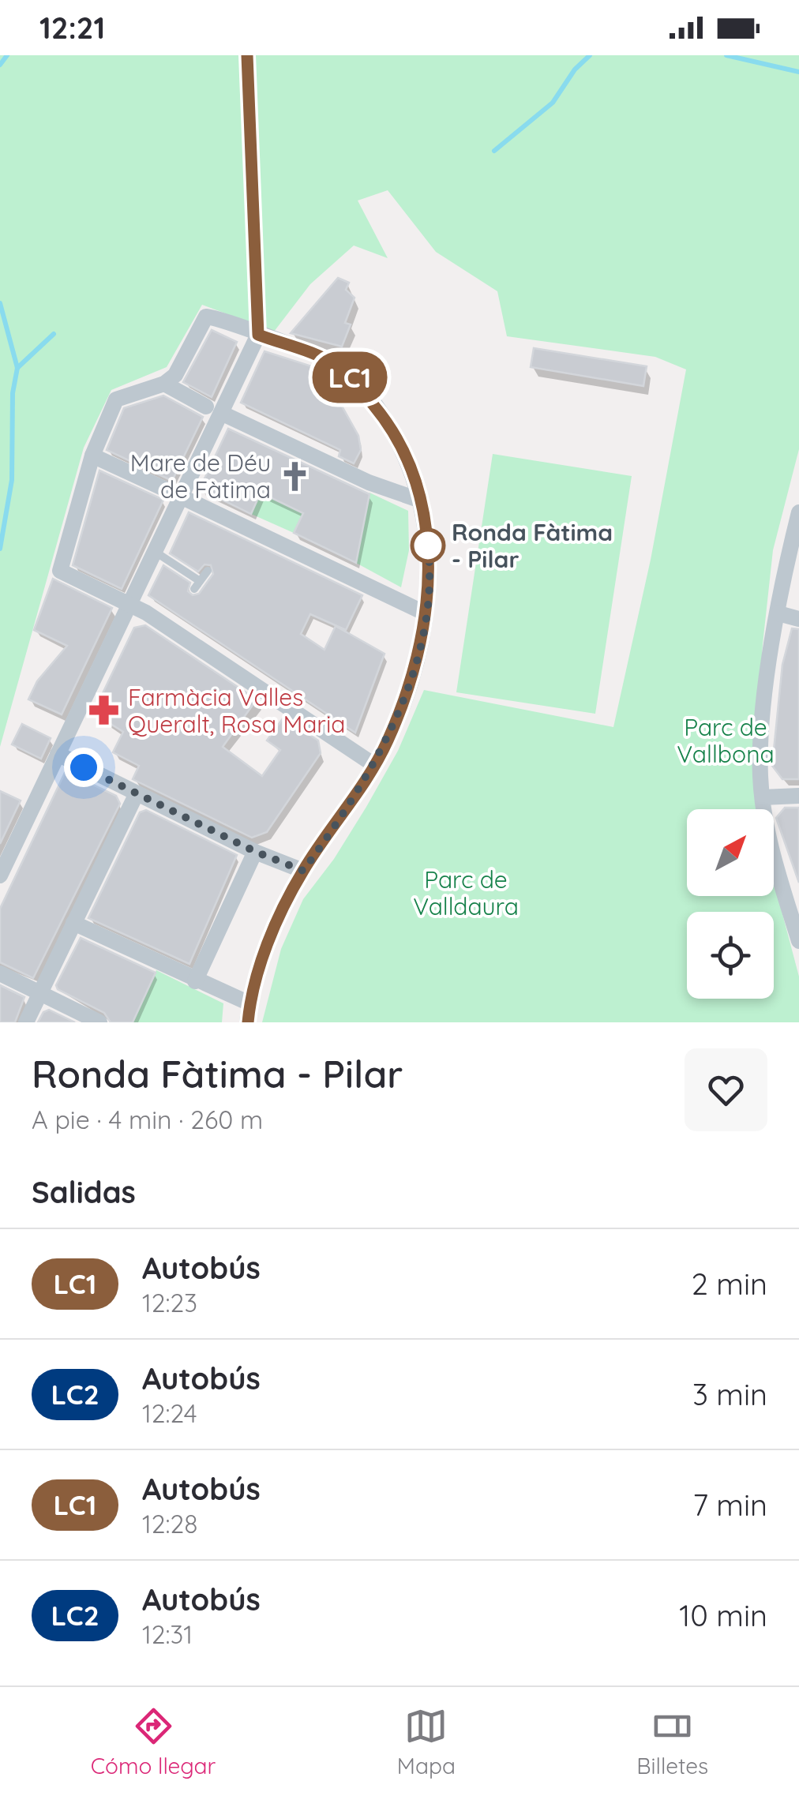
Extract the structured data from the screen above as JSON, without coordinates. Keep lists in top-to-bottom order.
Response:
{
  "parks": ["Parc de Vallbona", "Parc de Valldaura"],
  "places": {
    "church": ["Mare de Déu de Fàtima"],
    "other": ["Ronda Fàtima - Pilar"],
    "pharmacy": ["Farmàcia Valles Queralt, Rosa Maria"]
  },
  "lines": ["bus line LC1"],
  "north": "top right",
  "page": {
    "status": "12:21",
    "on_map": "LC1",
    "heading": [
      ["Ronda Fàtima - Pilar", "A pie · 4 min · 260 m"],
      "Salidas"
    ],
    "list": [
      {
        "mark": "LC1",
        "name": "Autobús",
        "note": "12:23",
        "value": "2 min"
      },
      {
        "mark": "LC2",
        "name": "Autobús",
        "note": "12:24",
        "value": "3 min"
      },
      {
        "mark": "LC1",
        "name": "Autobús",
        "note": "12:28",
        "value": "7 min"
      },
      {
        "mark": "LC2",
        "name": "Autobús",
        "note": "12:31",
        "value": "10 min"
      }
    ],
    "tabs": ["Cómo llegar", "Mapa", "Billetes"]
  }
}
